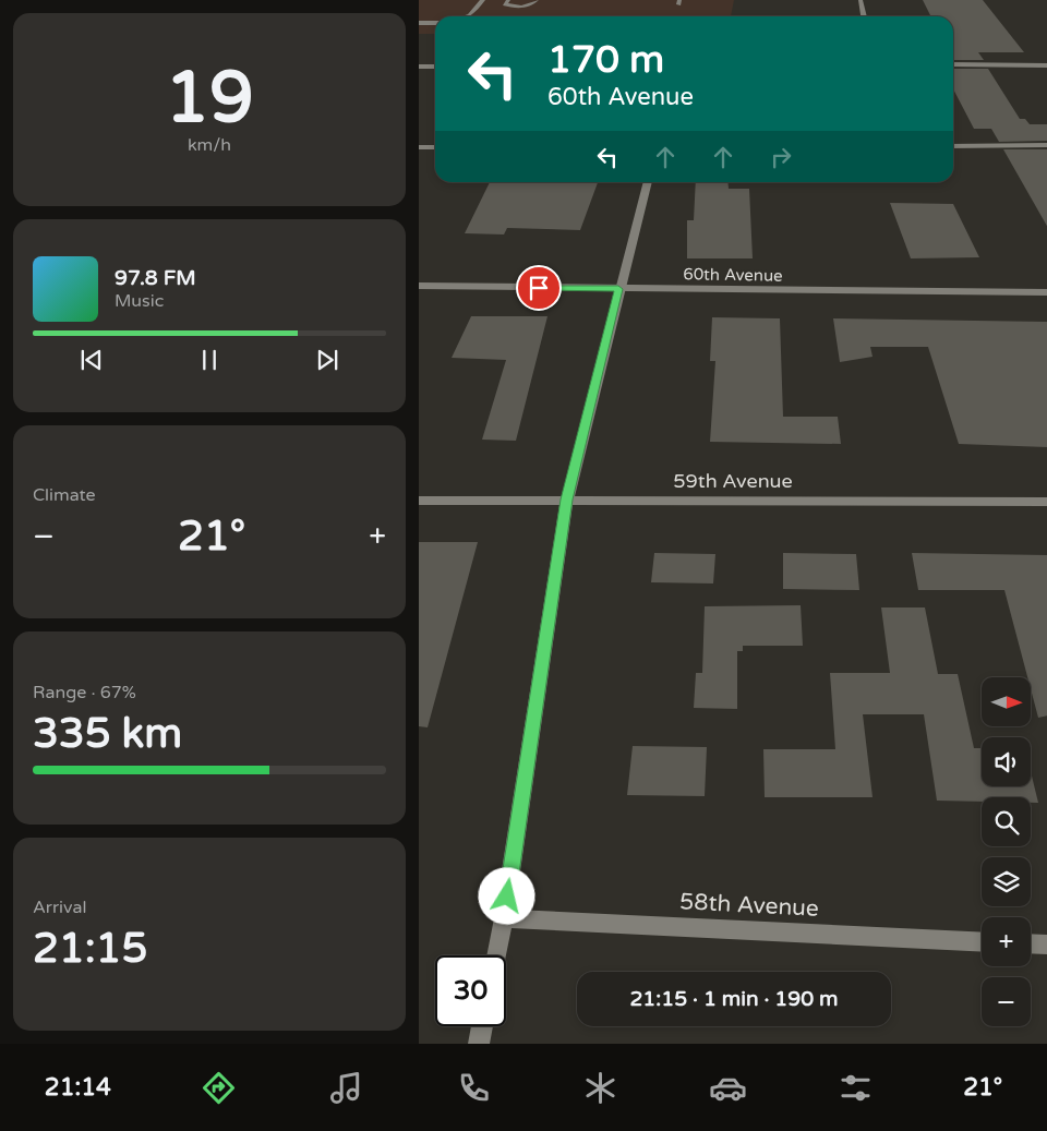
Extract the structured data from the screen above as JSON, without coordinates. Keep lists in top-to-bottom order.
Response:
{
  "streets": {
    "street": ["60th Avenue", "59th Avenue", "58th Avenue"]
  },
  "north": "right",
  "page": {
    "tile": [
      ["19", "km/h"],
      "Climate",
      ["Range · 67%", "335 km"],
      ["Arrival", "21:15"]
    ],
    "turn": ["170 m", "60th Avenue"],
    "song": ["97.8 FM", "Music"],
    "heat": ["−", "21°", "+"],
    "map_buttons": ["+", "−"],
    "limit": "30",
    "trip": "21:15 · 1 min · 190 m",
    "tabs": ["21:14", "21°"]
  }
}
